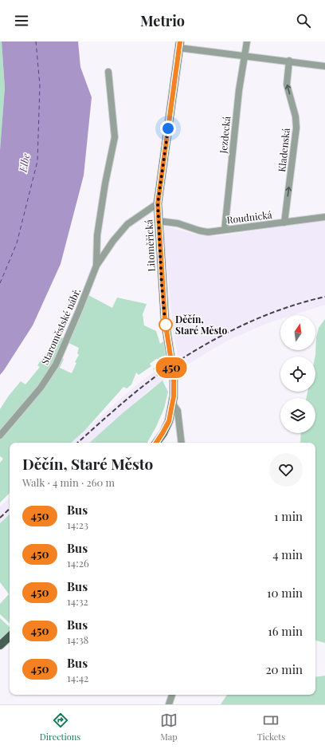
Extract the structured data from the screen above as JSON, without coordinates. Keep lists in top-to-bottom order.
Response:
{
  "streets": {
    "main road": ["Litoměřická"],
    "street": [
      "Jezdecká",
      "Kladenská",
      "Roudnická",
      "Staroměstské nábř."
    ]
  },
  "crossings": [
    ["Jezdecká", "Roudnická"],
    ["Kladenská", "Roudnická"],
    ["Roudnická", "Litoměřická"],
    ["Litoměřická", "Staroměstské nábř."]
  ],
  "one_way": ["Kladenská"],
  "water": ["Elbe"],
  "places": ["Děčín, Staré Město"],
  "lines": ["bus line 450"],
  "north": "top",
  "page": {
    "header": "Metrio",
    "on_map": "450",
    "heading": ["Děčín, Staré Město", "Walk · 4 min · 260 m"],
    "list": [
      {
        "mark": "450",
        "name": "Bus",
        "note": "14:23",
        "value": "1 min"
      },
      {
        "mark": "450",
        "name": "Bus",
        "note": "14:26",
        "value": "4 min"
      },
      {
        "mark": "450",
        "name": "Bus",
        "note": "14:32",
        "value": "10 min"
      },
      {
        "mark": "450",
        "name": "Bus",
        "note": "14:38",
        "value": "16 min"
      },
      {
        "mark": "450",
        "name": "Bus",
        "note": "14:42",
        "value": "20 min"
      }
    ],
    "tabs": ["Directions", "Map", "Tickets"]
  }
}
